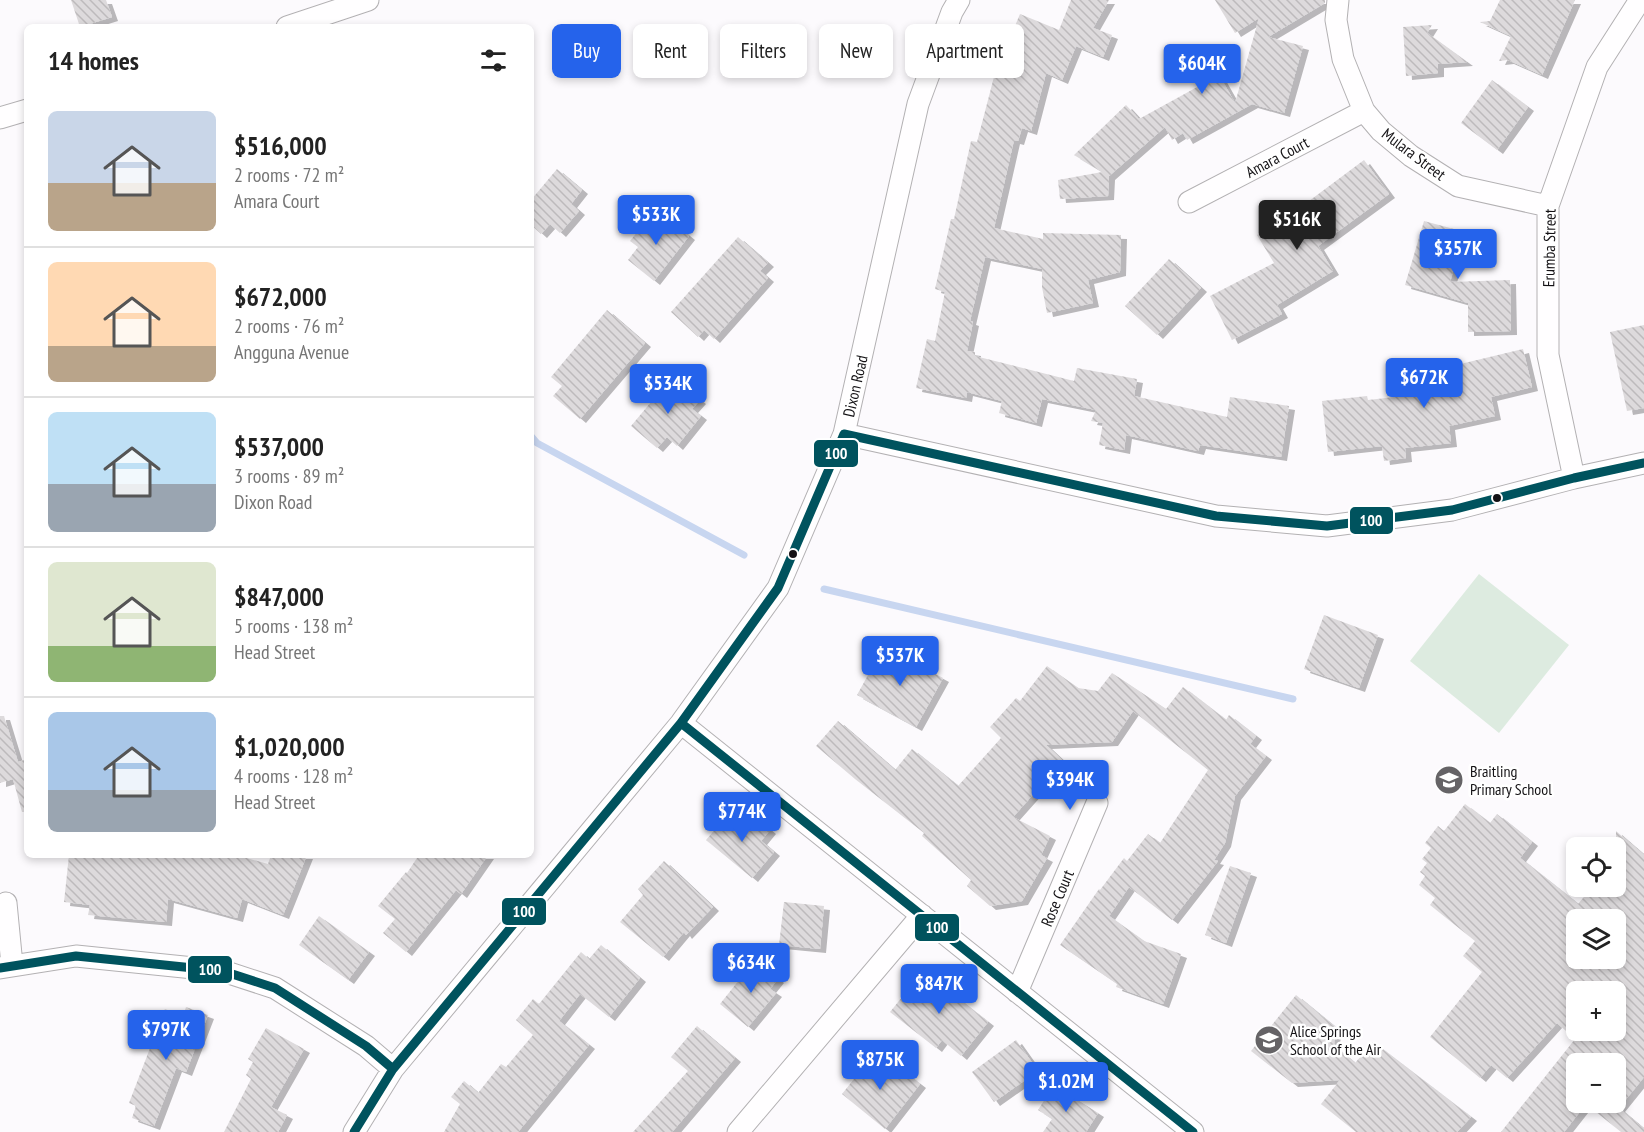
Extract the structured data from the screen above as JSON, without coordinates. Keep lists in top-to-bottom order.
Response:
{
  "streets": {
    "street": [
      "Mulara Street",
      "Amara Court",
      "Erumba Street",
      "Dixon Road",
      "Rose Court"
    ]
  },
  "crossings": [
    ["Mulara Street", "Amara Court"],
    ["Mulara Street", "Erumba Street"]
  ],
  "places": {
    "school or university": ["Braitling Primary School", "Alice Springs School of the Air"]
  },
  "lines": ["transit line 100"],
  "page": {
    "chip": [
      "Buy",
      "Rent",
      "Filters",
      "New",
      "Apartment"
    ],
    "heading": "14 homes",
    "price": [
      "$604K",
      "$533K",
      "$516K",
      "$357K",
      "$672K",
      "$534K",
      "$537K",
      "$394K",
      "$774K",
      "$634K",
      "$847K",
      "$797K",
      "$875K",
      "$1.02M"
    ],
    "list": [
      {
        "name": "$516,000",
        "note": "2 rooms · 72 m² · Amara Court"
      },
      {
        "name": "$672,000",
        "note": "2 rooms · 76 m² · Angguna Avenue"
      },
      {
        "name": "$537,000",
        "note": "3 rooms · 89 m² · Dixon Road"
      },
      {
        "name": "$847,000",
        "note": "5 rooms · 138 m² · Head Street"
      },
      {
        "name": "$1,020,000",
        "note": "4 rooms · 128 m² · Head Street"
      }
    ],
    "map_buttons": ["+", "−"]
  }
}
